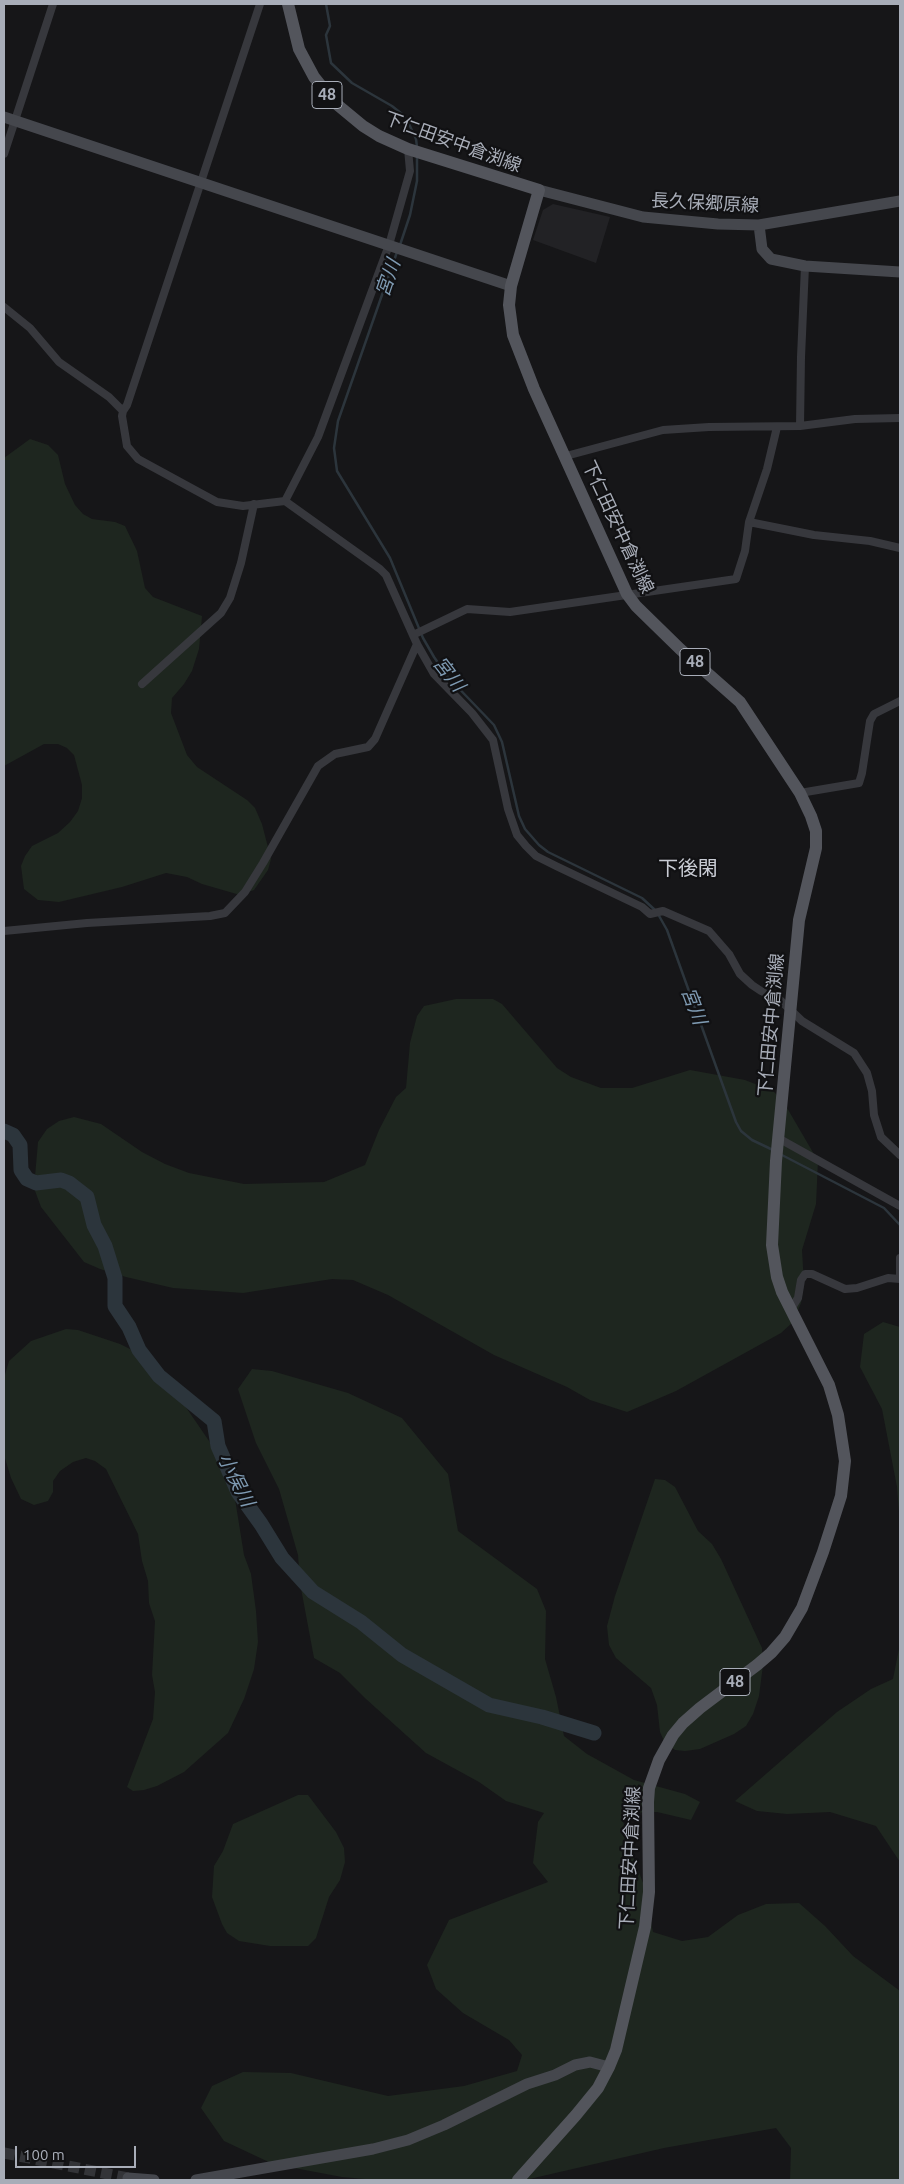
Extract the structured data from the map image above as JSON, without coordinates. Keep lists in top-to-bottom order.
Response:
{
  "streets": {
    "main road": ["48", "下仁田安中倉渕線"],
    "street": ["長久保郷原線"]
  },
  "crossings": [
    ["下仁田安中倉渕線", "長久保郷原線"]
  ],
  "districts": ["下後閑"],
  "water": ["宮川", "小俣川"],
  "scale_bar": "100 m"
}
